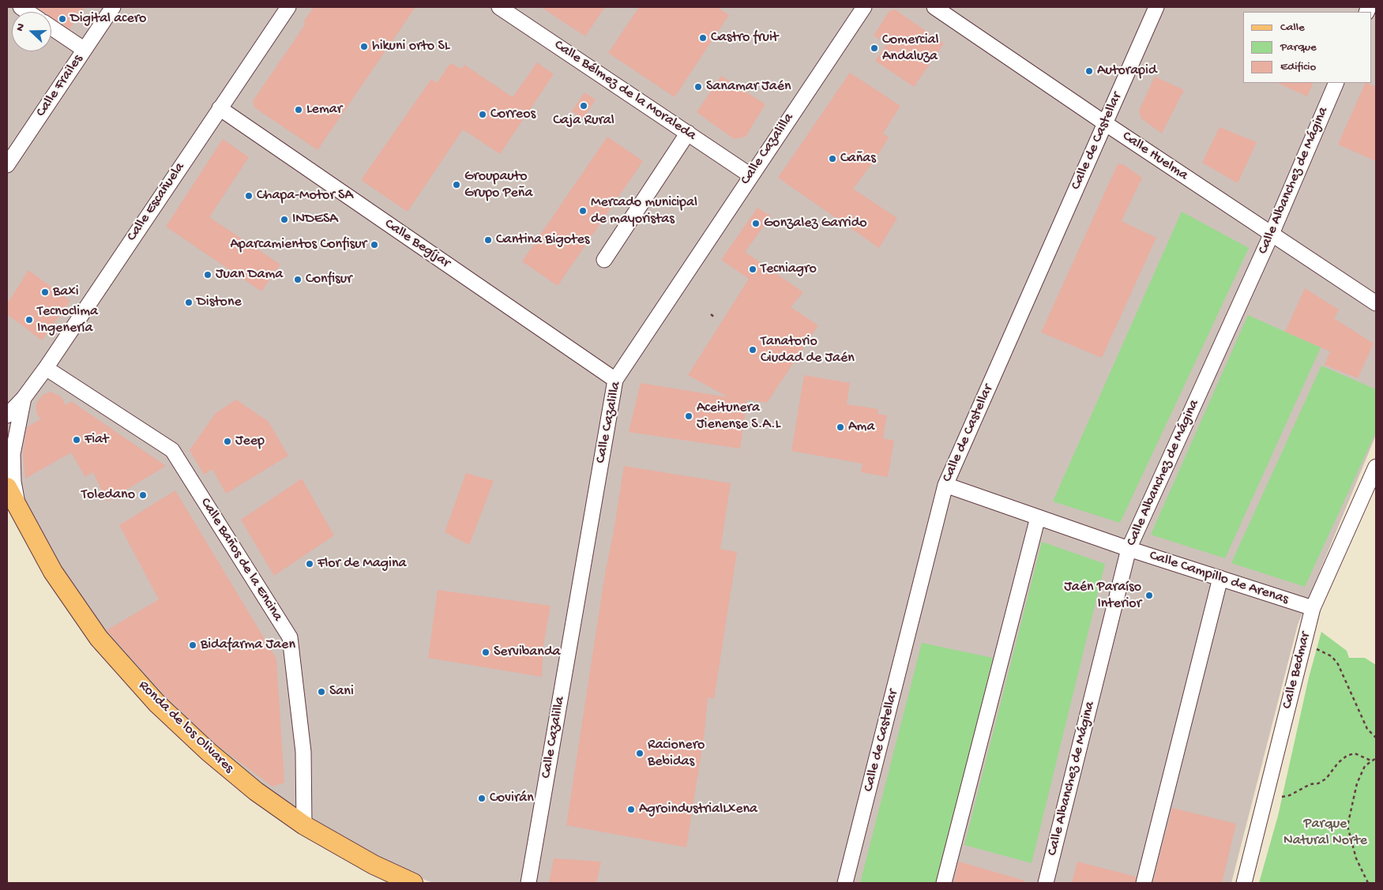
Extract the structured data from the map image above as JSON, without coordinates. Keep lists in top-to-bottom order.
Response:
{
  "streets": {
    "main road": ["Ronda de los Olivares"],
    "street": [
      "Calle Frailes",
      "Calle Bélmez de la Moraleda",
      "Calle de Castellar",
      "Calle Cazalilla",
      "Calle Huelma",
      "Calle Albanchez de Mágina",
      "Calle Escañuela",
      "Calle Begíjar",
      "Calle Baños de la Encina",
      "Calle Campillo de Arenas",
      "Calle Bedmar"
    ]
  },
  "crossings": [
    ["Calle Bélmez de la Moraleda", "Calle Cazalilla"],
    ["Calle de Castellar", "Calle Huelma"],
    ["Calle de Castellar", "Calle Campillo de Arenas"],
    ["Calle Cazalilla", "Calle Begíjar"],
    ["Calle Huelma", "Calle Albanchez de Mágina"],
    ["Calle Albanchez de Mágina", "Calle Campillo de Arenas"],
    ["Calle Escañuela", "Calle Begíjar"],
    ["Calle Escañuela", "Calle Baños de la Encina"],
    ["Calle Escañuela", "Ronda de los Olivares"],
    ["Calle Baños de la Encina", "Ronda de los Olivares"],
    ["Calle Campillo de Arenas", "Calle Bedmar"]
  ],
  "parks": ["Parque Natural Norte"],
  "places": [
    "Digital acero",
    "Castro fruit",
    "hikuni orto SL",
    "Comercial Andaluza",
    "Autorapid",
    "Sanamar Jaén",
    "Caja Rural",
    "Lemar",
    "Correos",
    "Cañas",
    "Groupauto Grupo Peña",
    "Chapa-Motor SA",
    "Mercado municipal de mayoristas",
    "INDESA",
    "Gonzalez Garrido",
    "Cantina Bigotes",
    "Aparcamientos Confisur",
    "Tecniagro",
    "Juan Dama",
    "Confisur",
    "Baxi",
    "Distone",
    "Tecnoclima Ingenería",
    "Tanatorio Ciudad de Jaén",
    "Aceitunera Jienense S.A.L",
    "Ama",
    "Fiat",
    "Jeep",
    "Toledano",
    "Flor de Magina",
    "Jaén Paraíso Interior",
    "Bidafarma Jaen",
    "Servibanda",
    "Sani",
    "Racionero Bebidas",
    "Covirán",
    "AgroindustrialLxena"
  ],
  "legend": ["Calle", "Parque", "Edificio"],
  "north": "left"
}
